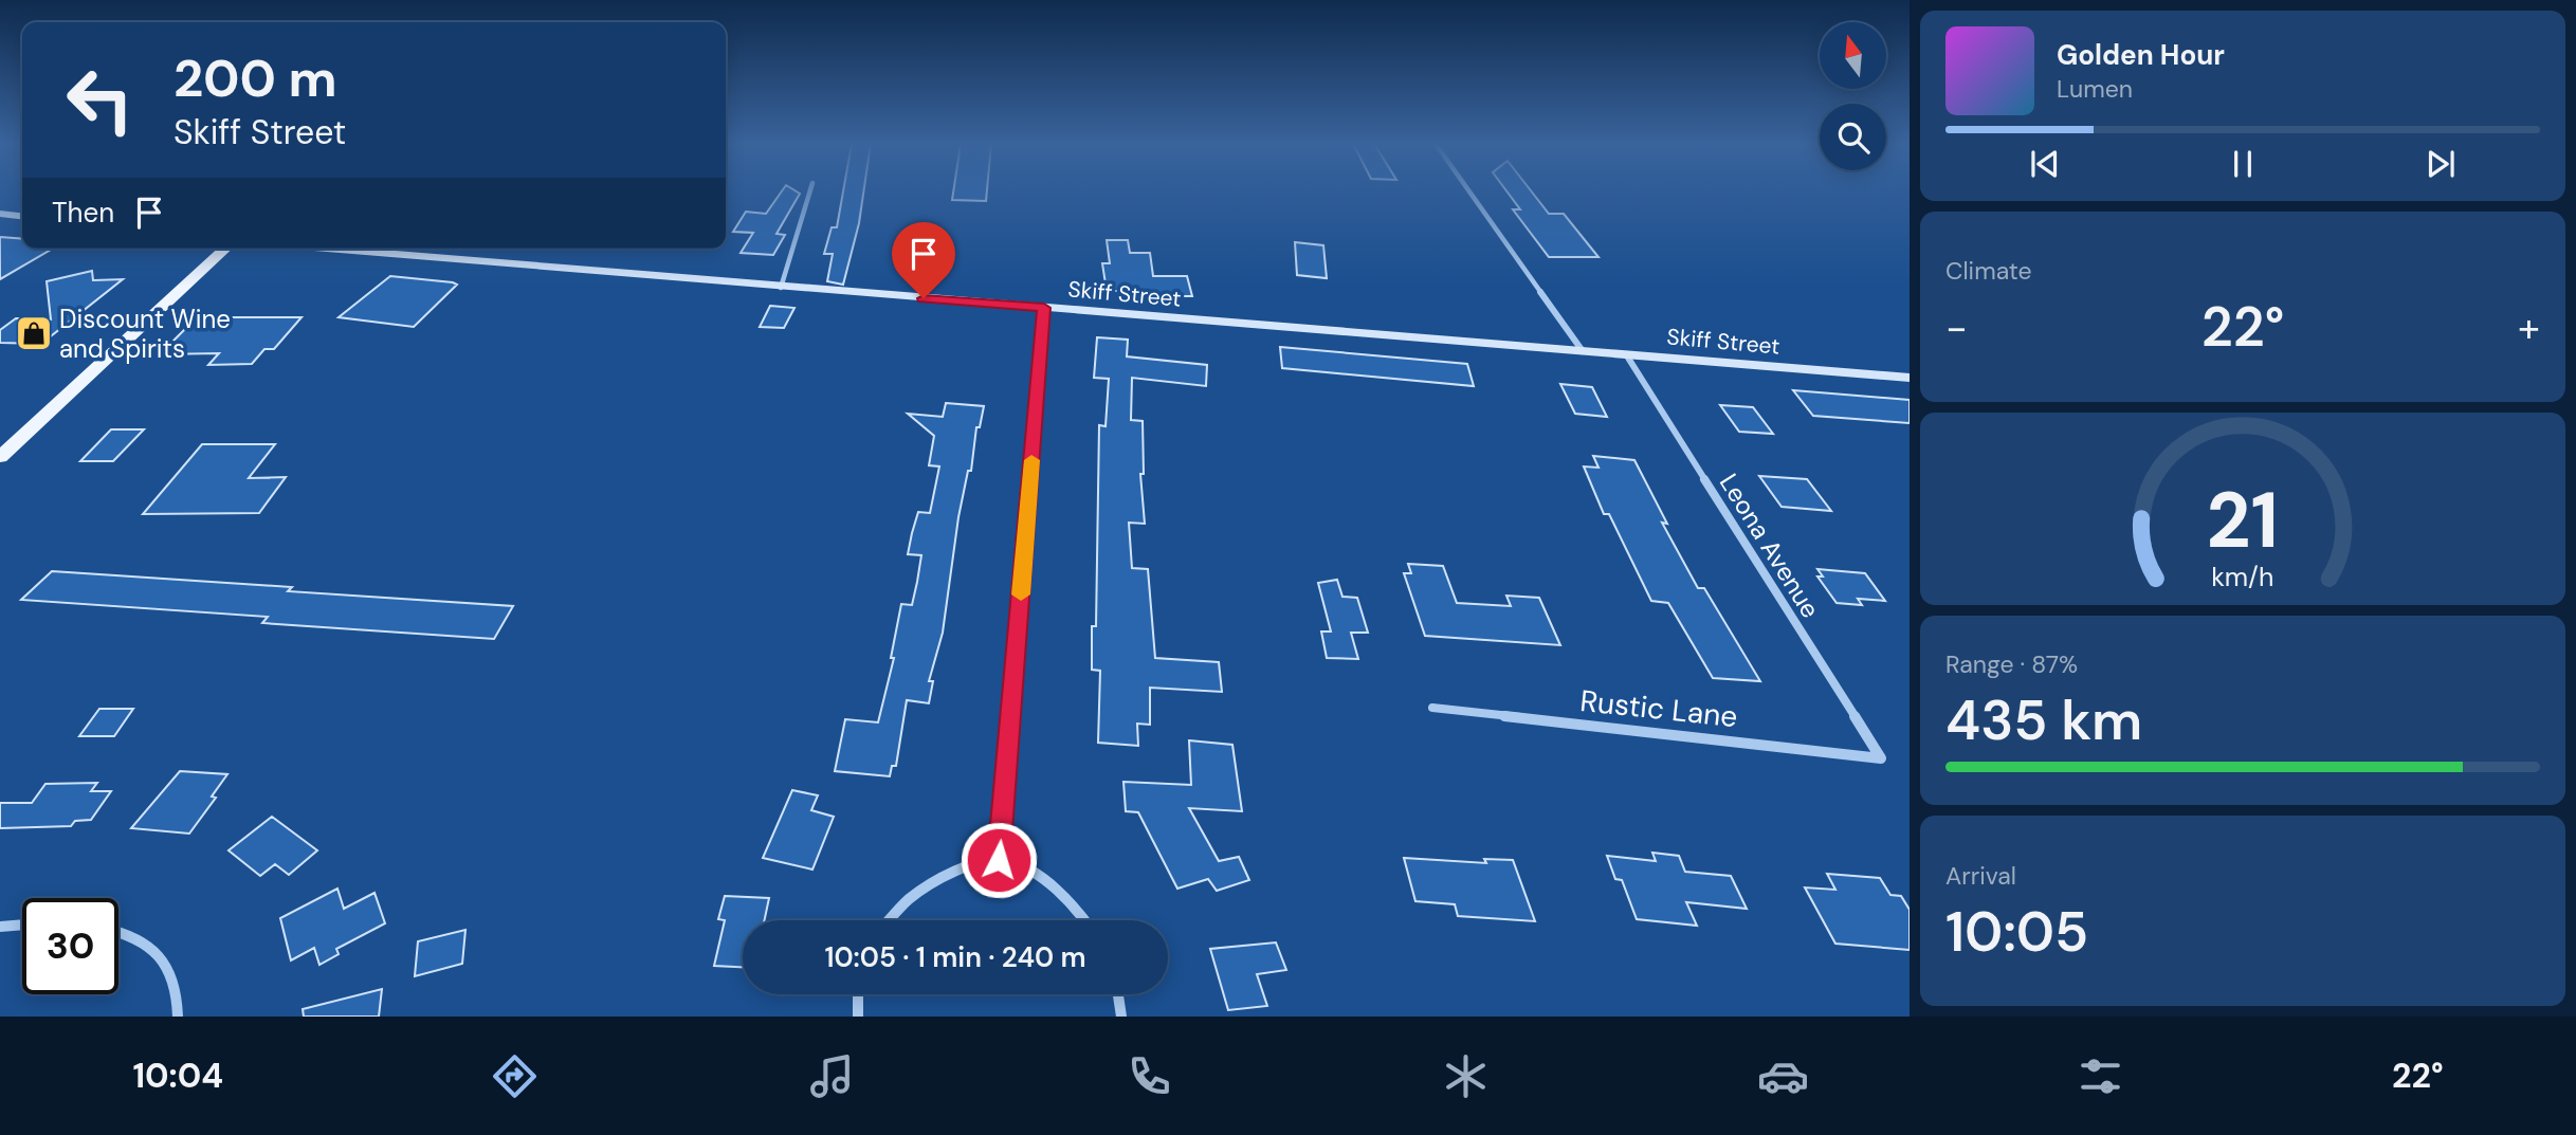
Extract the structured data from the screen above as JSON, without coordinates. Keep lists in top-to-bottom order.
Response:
{
  "streets": {
    "main road": ["Skiff Street"],
    "street": ["Leona Avenue", "Rustic Lane"]
  },
  "crossings": [
    ["Skiff Street", "Leona Avenue"],
    ["Leona Avenue", "Rustic Lane"]
  ],
  "places": {
    "shop": ["Discount Wine and Spirits"]
  },
  "north": "top",
  "page": {
    "turn": ["200 m", "Skiff Street"],
    "song": ["Golden Hour", "Lumen"],
    "then": "Then",
    "tile": [
      "Climate",
      ["Range · 87%", "435 km"],
      ["Arrival", "10:05"]
    ],
    "heat": ["−", "22°", "+"],
    "limit": "30",
    "trip": "10:05 · 1 min · 240 m",
    "tabs": ["10:04", "22°"],
    "gauge": ["21", "km/h"]
  }
}
